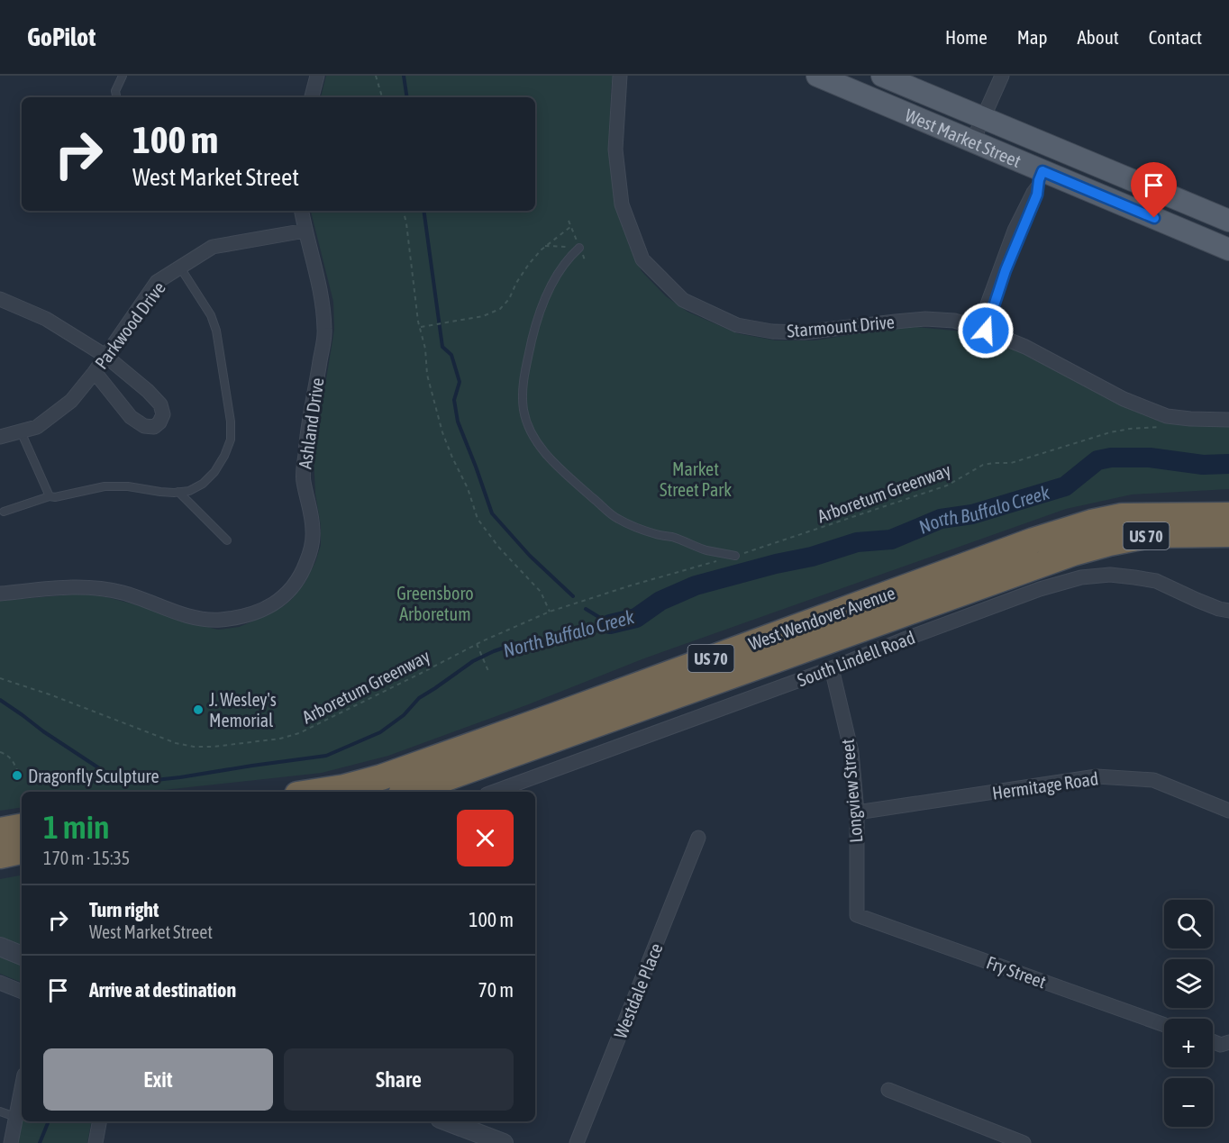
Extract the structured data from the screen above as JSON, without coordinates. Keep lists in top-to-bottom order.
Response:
{
  "streets": {
    "highway": ["US 70", "West Wendover Avenue"],
    "main road": ["West Market Street"],
    "street": [
      "Parkwood Drive",
      "Starmount Drive",
      "Ashland Drive",
      "South Lindell Road",
      "Hermitage Road",
      "Longview Street",
      "Fry Street",
      "Westdale Place"
    ],
    "path": ["Arboretum Greenway"]
  },
  "crossings": [
    ["Parkwood Drive", "Ashland Drive"],
    ["South Lindell Road", "Longview Street"],
    ["Hermitage Road", "Longview Street"],
    ["Longview Street", "Fry Street"]
  ],
  "water": ["North Buffalo Creek"],
  "parks": ["Market Street Park", "Greensboro Arboretum"],
  "places": ["J. Wesley's Memorial", "Dragonfly Sculpture"],
  "page": {
    "header": "GoPilot",
    "nav": [
      "Home",
      "Map",
      "About",
      "Contact"
    ],
    "turn": ["100 m", "West Market Street"],
    "heading": ["1 min", "170 m · 15:35"],
    "list": [
      {
        "name": "Turn right",
        "note": "West Market Street",
        "value": "100 m"
      },
      {
        "name": "Arrive at destination",
        "value": "70 m"
      }
    ],
    "map_buttons": ["+", "−"],
    "buttons": ["Exit", "Share"]
  }
}
